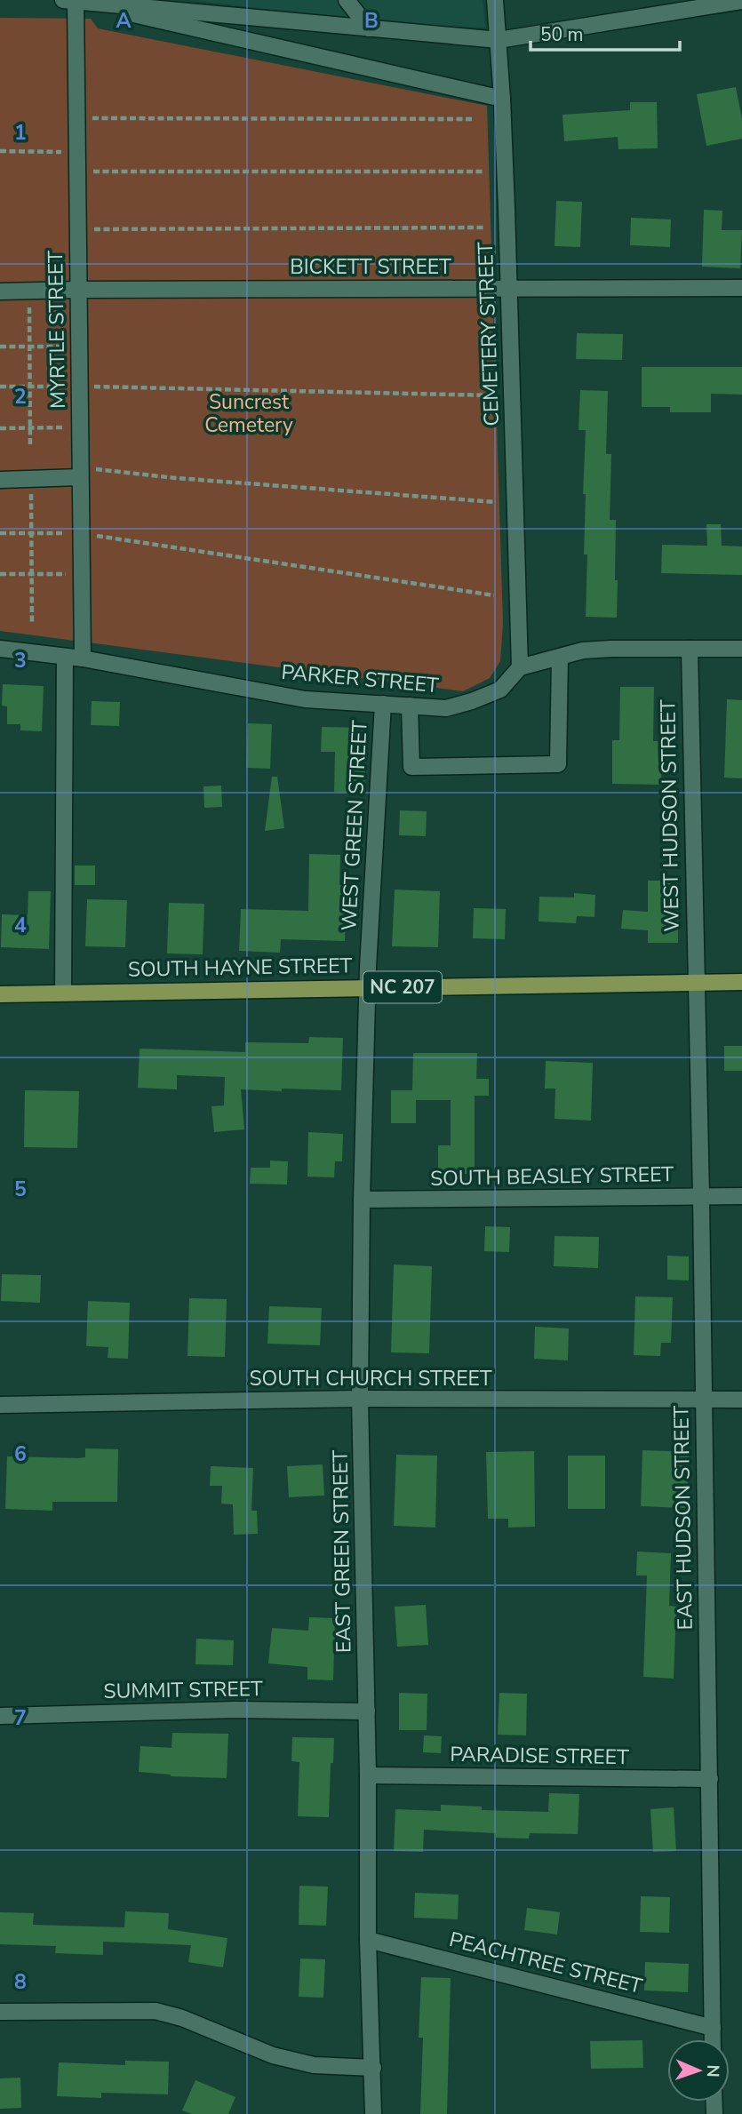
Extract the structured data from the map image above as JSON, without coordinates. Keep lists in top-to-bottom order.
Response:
{
  "streets": {
    "main road": ["SOUTH HAYNE STREET", "NC 207"],
    "street": [
      "BICKETT STREET",
      "MYRTLE STREET",
      "CEMETERY STREET",
      "PARKER STREET",
      "WEST HUDSON STREET",
      "WEST GREEN STREET",
      "SOUTH BEASLEY STREET",
      "SOUTH CHURCH STREET",
      "EAST HUDSON STREET",
      "EAST GREEN STREET",
      "SUMMIT STREET",
      "PARADISE STREET",
      "PEACHTREE STREET"
    ]
  },
  "crossings": [
    ["BICKETT STREET", "MYRTLE STREET"],
    ["BICKETT STREET", "CEMETERY STREET"],
    ["MYRTLE STREET", "PARKER STREET"],
    ["CEMETERY STREET", "PARKER STREET"],
    ["PARKER STREET", "WEST GREEN STREET"],
    ["WEST HUDSON STREET", "SOUTH HAYNE STREET"],
    ["WEST HUDSON STREET", "EAST HUDSON STREET"],
    ["WEST GREEN STREET", "SOUTH HAYNE STREET"],
    ["WEST GREEN STREET", "EAST GREEN STREET"],
    ["SOUTH HAYNE STREET", "EAST HUDSON STREET"],
    ["SOUTH HAYNE STREET", "EAST GREEN STREET"],
    ["SOUTH BEASLEY STREET", "EAST HUDSON STREET"],
    ["SOUTH BEASLEY STREET", "EAST GREEN STREET"],
    ["SOUTH CHURCH STREET", "EAST HUDSON STREET"],
    ["SOUTH CHURCH STREET", "EAST GREEN STREET"],
    ["EAST HUDSON STREET", "PARADISE STREET"],
    ["EAST HUDSON STREET", "PEACHTREE STREET"],
    ["EAST GREEN STREET", "SUMMIT STREET"],
    ["EAST GREEN STREET", "PARADISE STREET"],
    ["EAST GREEN STREET", "PEACHTREE STREET"]
  ],
  "parks": ["Suncrest Cemetery"],
  "scale_bar": "50 m",
  "north": "right",
  "grid": {
    "columns": ["A", "B"],
    "rows": [
      "1",
      "2",
      "3",
      "4",
      "5",
      "6",
      "7",
      "8"
    ]
  }
}
